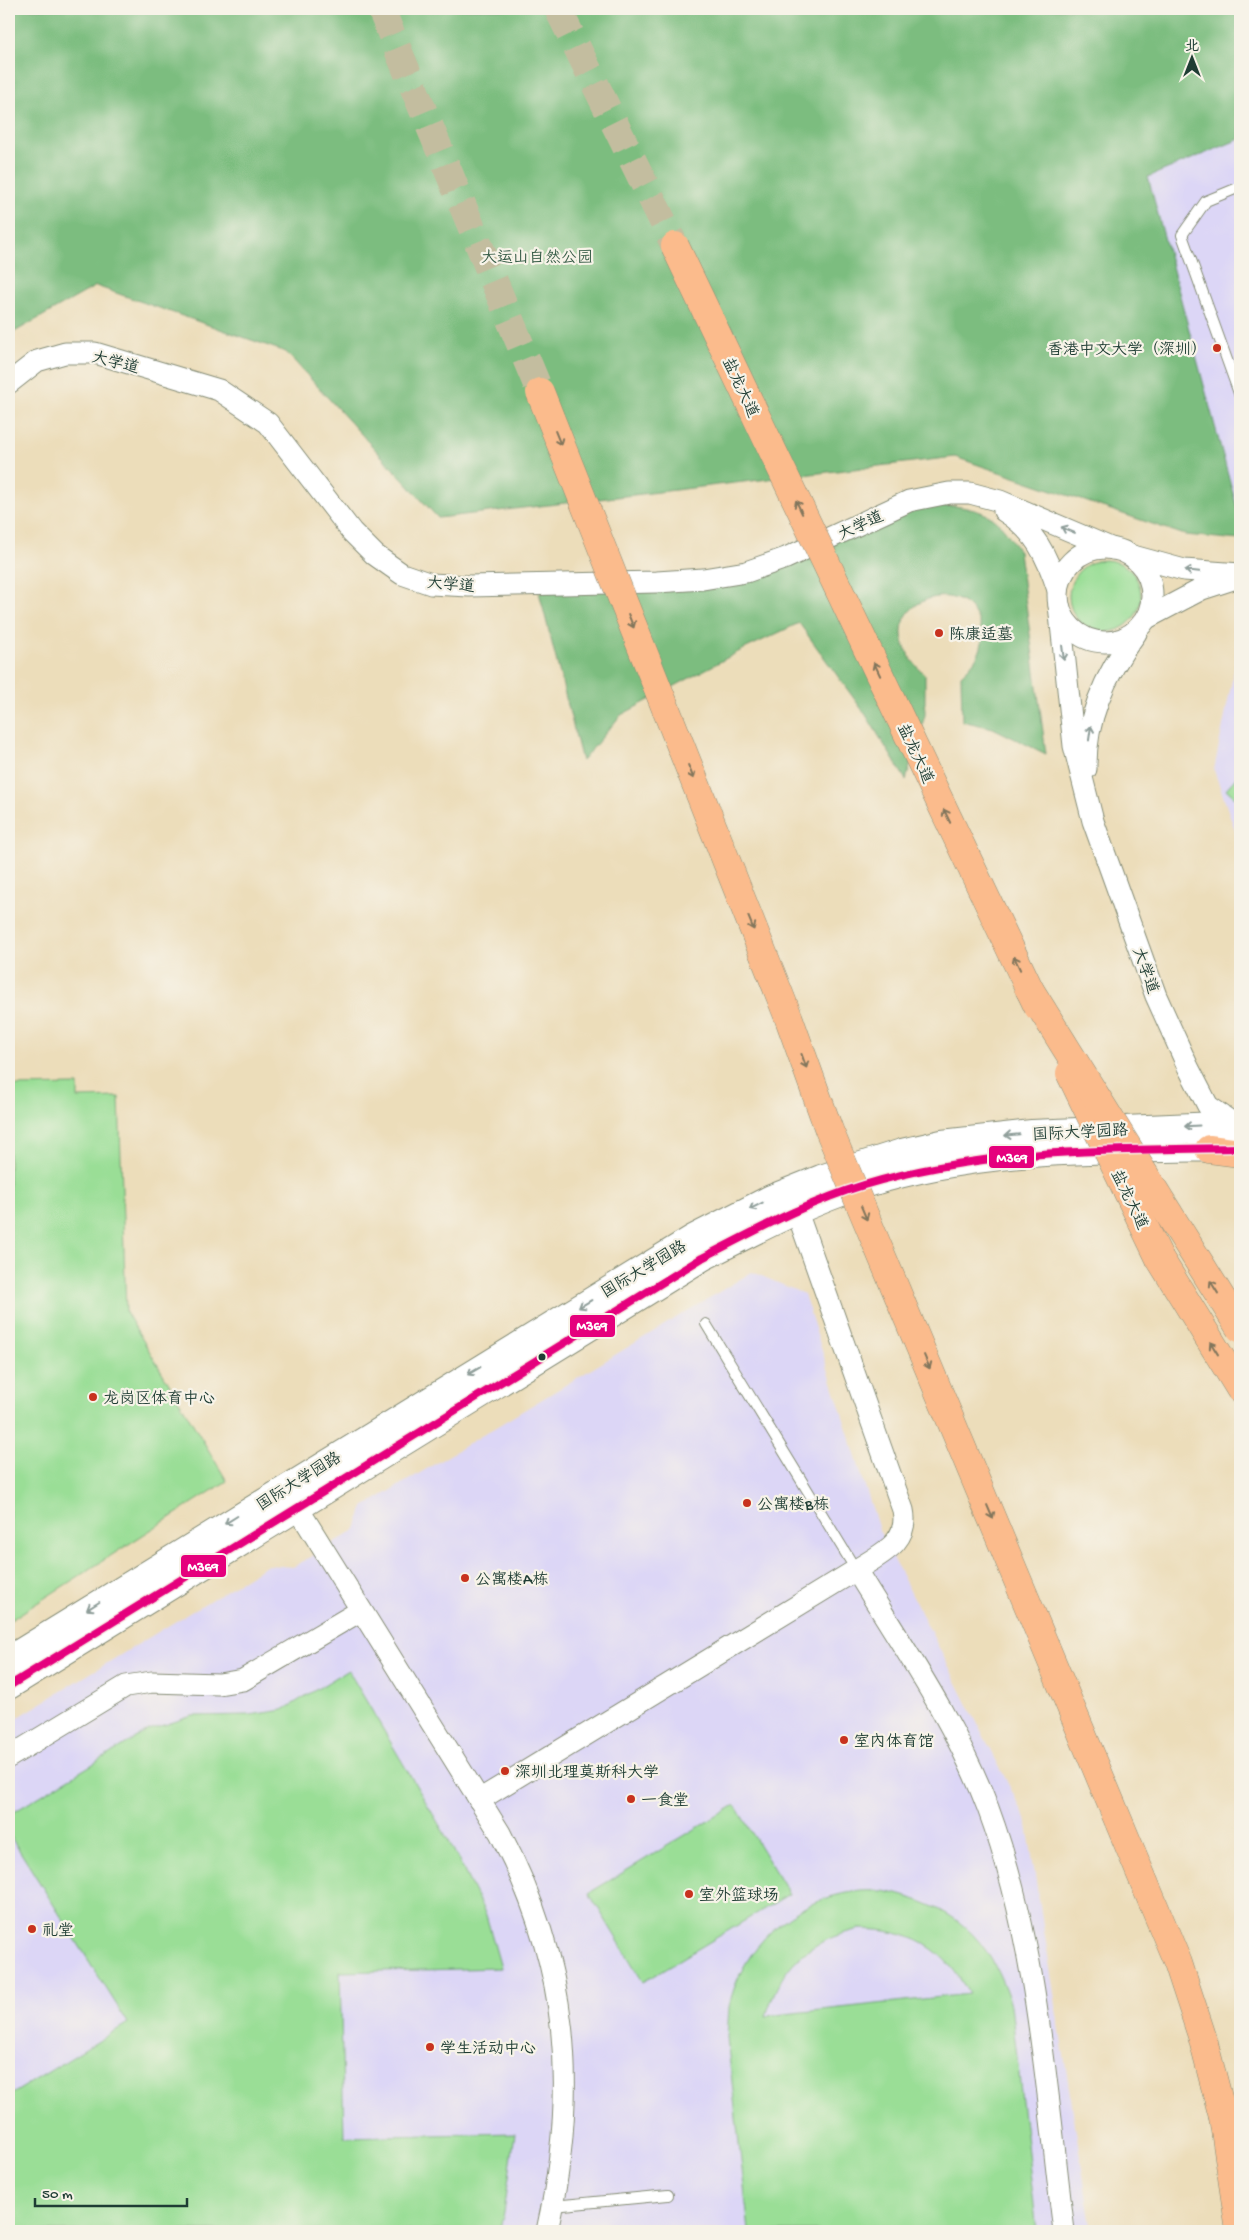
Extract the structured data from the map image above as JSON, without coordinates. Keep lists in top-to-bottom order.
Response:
{
  "streets": {
    "main road": ["盐龙大道"],
    "street": ["大学道", "国际大学园路"]
  },
  "crossings": [
    ["大学道", "国际大学园路"]
  ],
  "parks": ["大运山自然公园"],
  "places": [
    "香港中文大学（深圳）",
    "陈康适墓",
    "龙岗区体育中心",
    "公寓楼B栋",
    "公寓楼A栋",
    "室内体育馆",
    "深圳北理莫斯科大学",
    "一食堂",
    "室外篮球场",
    "礼堂",
    "学生活动中心"
  ],
  "lines": ["transit line M369"],
  "scale_bar": "50 m",
  "north": "top"
}
